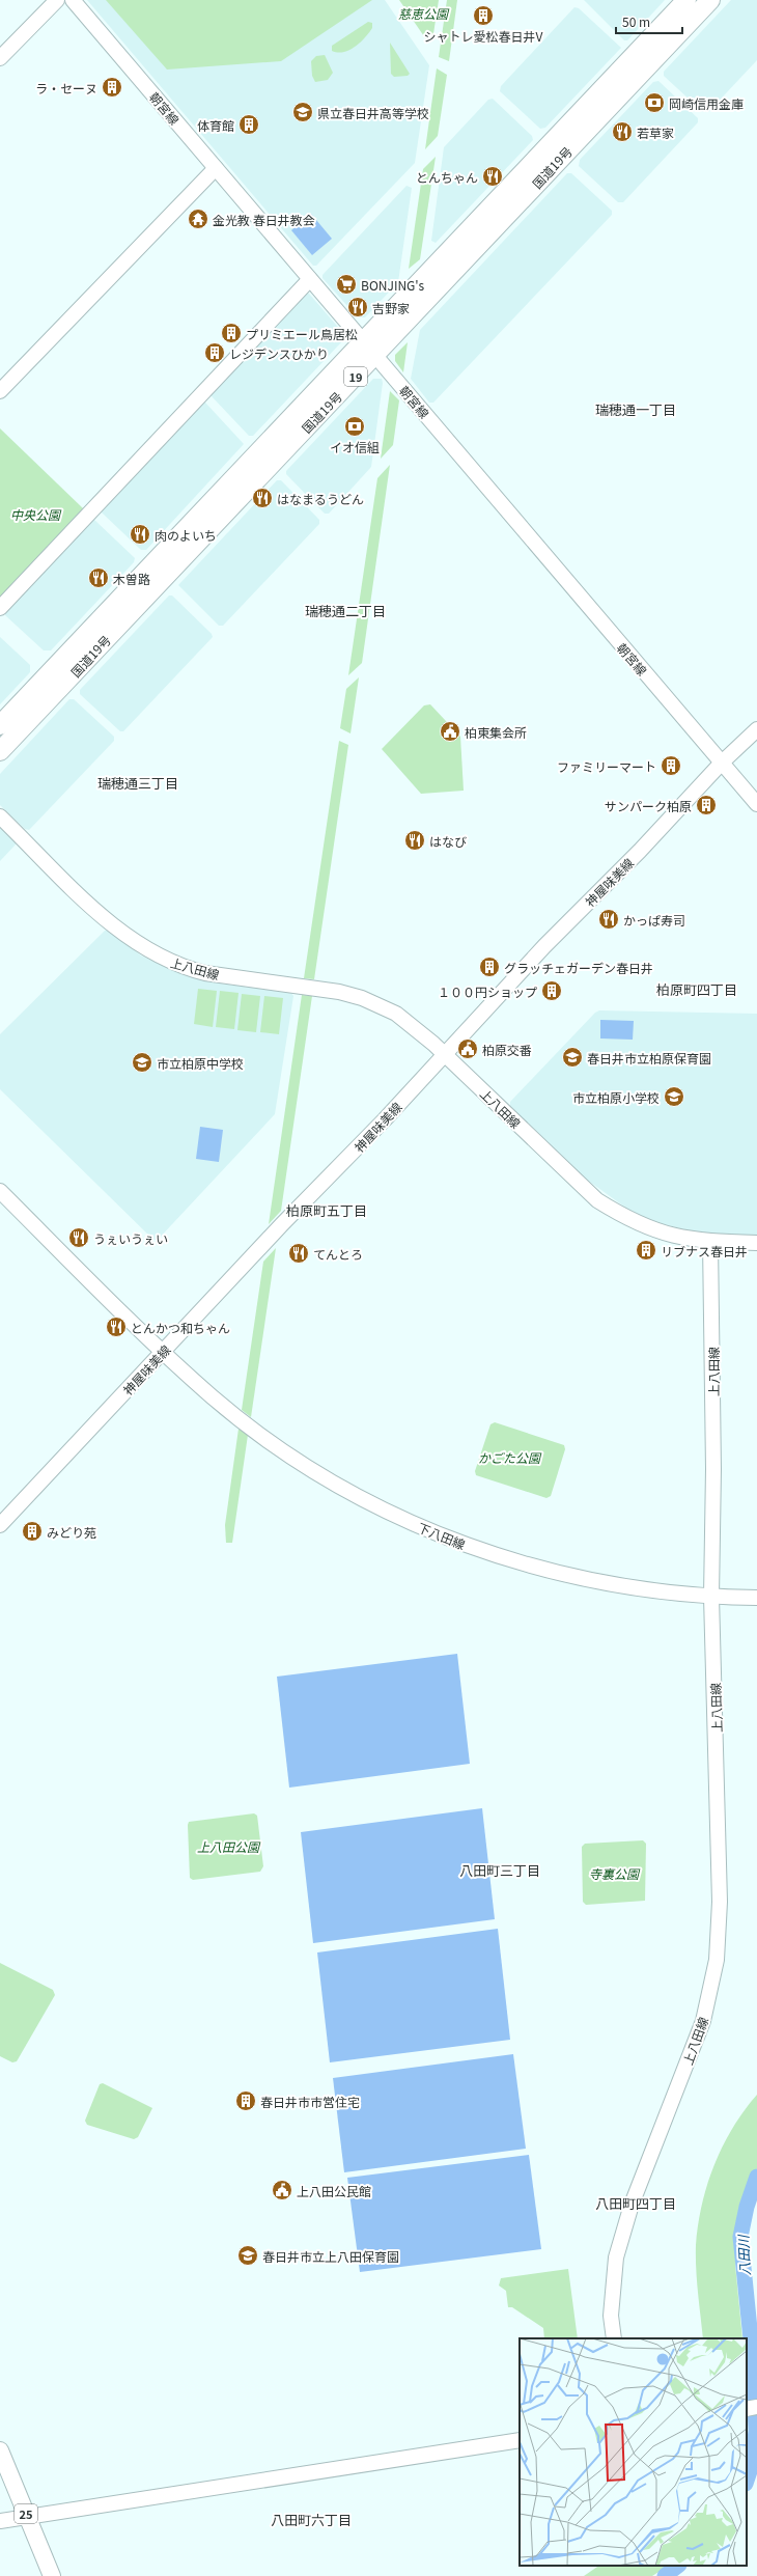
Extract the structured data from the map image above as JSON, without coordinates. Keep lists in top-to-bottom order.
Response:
{
  "streets": {
    "highway": ["国道19号", "19"],
    "main road": ["25"],
    "street": [
      "朝宮線",
      "神屋味美線",
      "上八田線",
      "下八田線"
    ]
  },
  "crossings": [
    ["朝宮線", "国道19号"],
    ["朝宮線", "神屋味美線"],
    ["神屋味美線", "上八田線"],
    ["神屋味美線", "下八田線"],
    ["上八田線", "下八田線"]
  ],
  "districts": [
    "瑞穂通一丁目",
    "瑞穂通二丁目",
    "瑞穂通三丁目",
    "柏原町四丁目",
    "柏原町五丁目",
    "八田町三丁目",
    "八田町四丁目",
    "八田町六丁目"
  ],
  "water": ["八田川"],
  "parks": [
    "慈恵公園",
    "中央公園",
    "かごた公園",
    "上八田公園",
    "寺裏公園"
  ],
  "places": {
    "building": [
      "シャトレ愛松春日井V",
      "ラ・セーヌ",
      "体育館",
      "プリミエール鳥居松",
      "レジデンスひかり",
      "ファミリーマート",
      "サンパーク柏原",
      "グラッチェガーデン春日井",
      "１００円ショップ",
      "リブナス春日井",
      "みどり苑",
      "春日井市市営住宅"
    ],
    "bank": ["岡崎信用金庫", "イオ信組"],
    "school or university": [
      "県立春日井高等学校",
      "春日井市立柏原保育園",
      "市立柏原中学校",
      "市立柏原小学校",
      "春日井市立上八田保育園"
    ],
    "restaurant": [
      "若草家",
      "とんちゃん",
      "吉野家",
      "はなまるうどん",
      "肉のよいち",
      "木曽路",
      "はなび",
      "かっぱ寿司",
      "うぇいうぇい",
      "てんとろ",
      "とんかつ和ちゃん"
    ],
    "temple": ["金光教 春日井教会"],
    "supermarket": ["BONJING's"],
    "public building": ["柏東集会所", "柏原交番", "上八田公民館"]
  },
  "scale_bar": "50 m"
}
